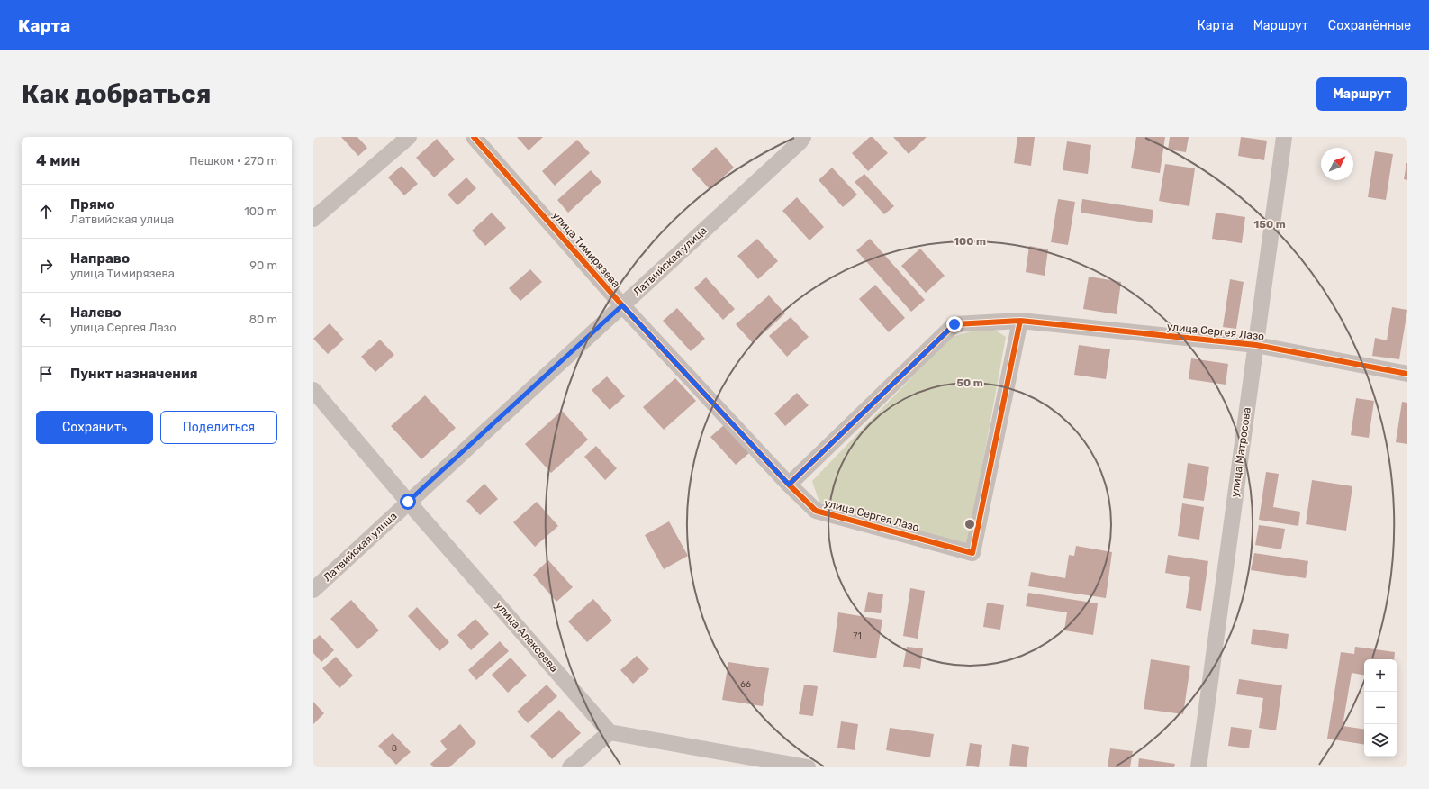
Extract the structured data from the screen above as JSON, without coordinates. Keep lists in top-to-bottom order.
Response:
{
  "streets": {
    "street": [
      "улица Тимирязева",
      "Латвийская улица",
      "улица Сергея Лазо",
      "улица Матросова",
      "улица Алексеева"
    ]
  },
  "crossings": [
    ["улица Тимирязева", "Латвийская улица"],
    ["улица Тимирязева", "улица Сергея Лазо"],
    ["Латвийская улица", "улица Алексеева"],
    ["улица Сергея Лазо", "улица Матросова"]
  ],
  "house_numbers": ["71", "66", "8"],
  "north": "top right",
  "page": {
    "header": "Карта",
    "nav": ["Карта", "Маршрут", "Сохранённые"],
    "buttons": [
      "Маршрут",
      ["Сохранить", "Поделиться"]
    ],
    "title": "Как добраться",
    "heading": ["4 мин", "Пешком · 270 m"],
    "list": [
      ["Прямо", "Латвийская улица", "100 m"],
      ["Направо", "улица Тимирязева", "90 m"],
      ["Налево", "улица Сергея Лазо", "80 m"],
      "Пункт назначения"
    ],
    "map_buttons": ["+", "−"]
  },
  "rings": ["150 m", "100 m", "50 m"]
}
